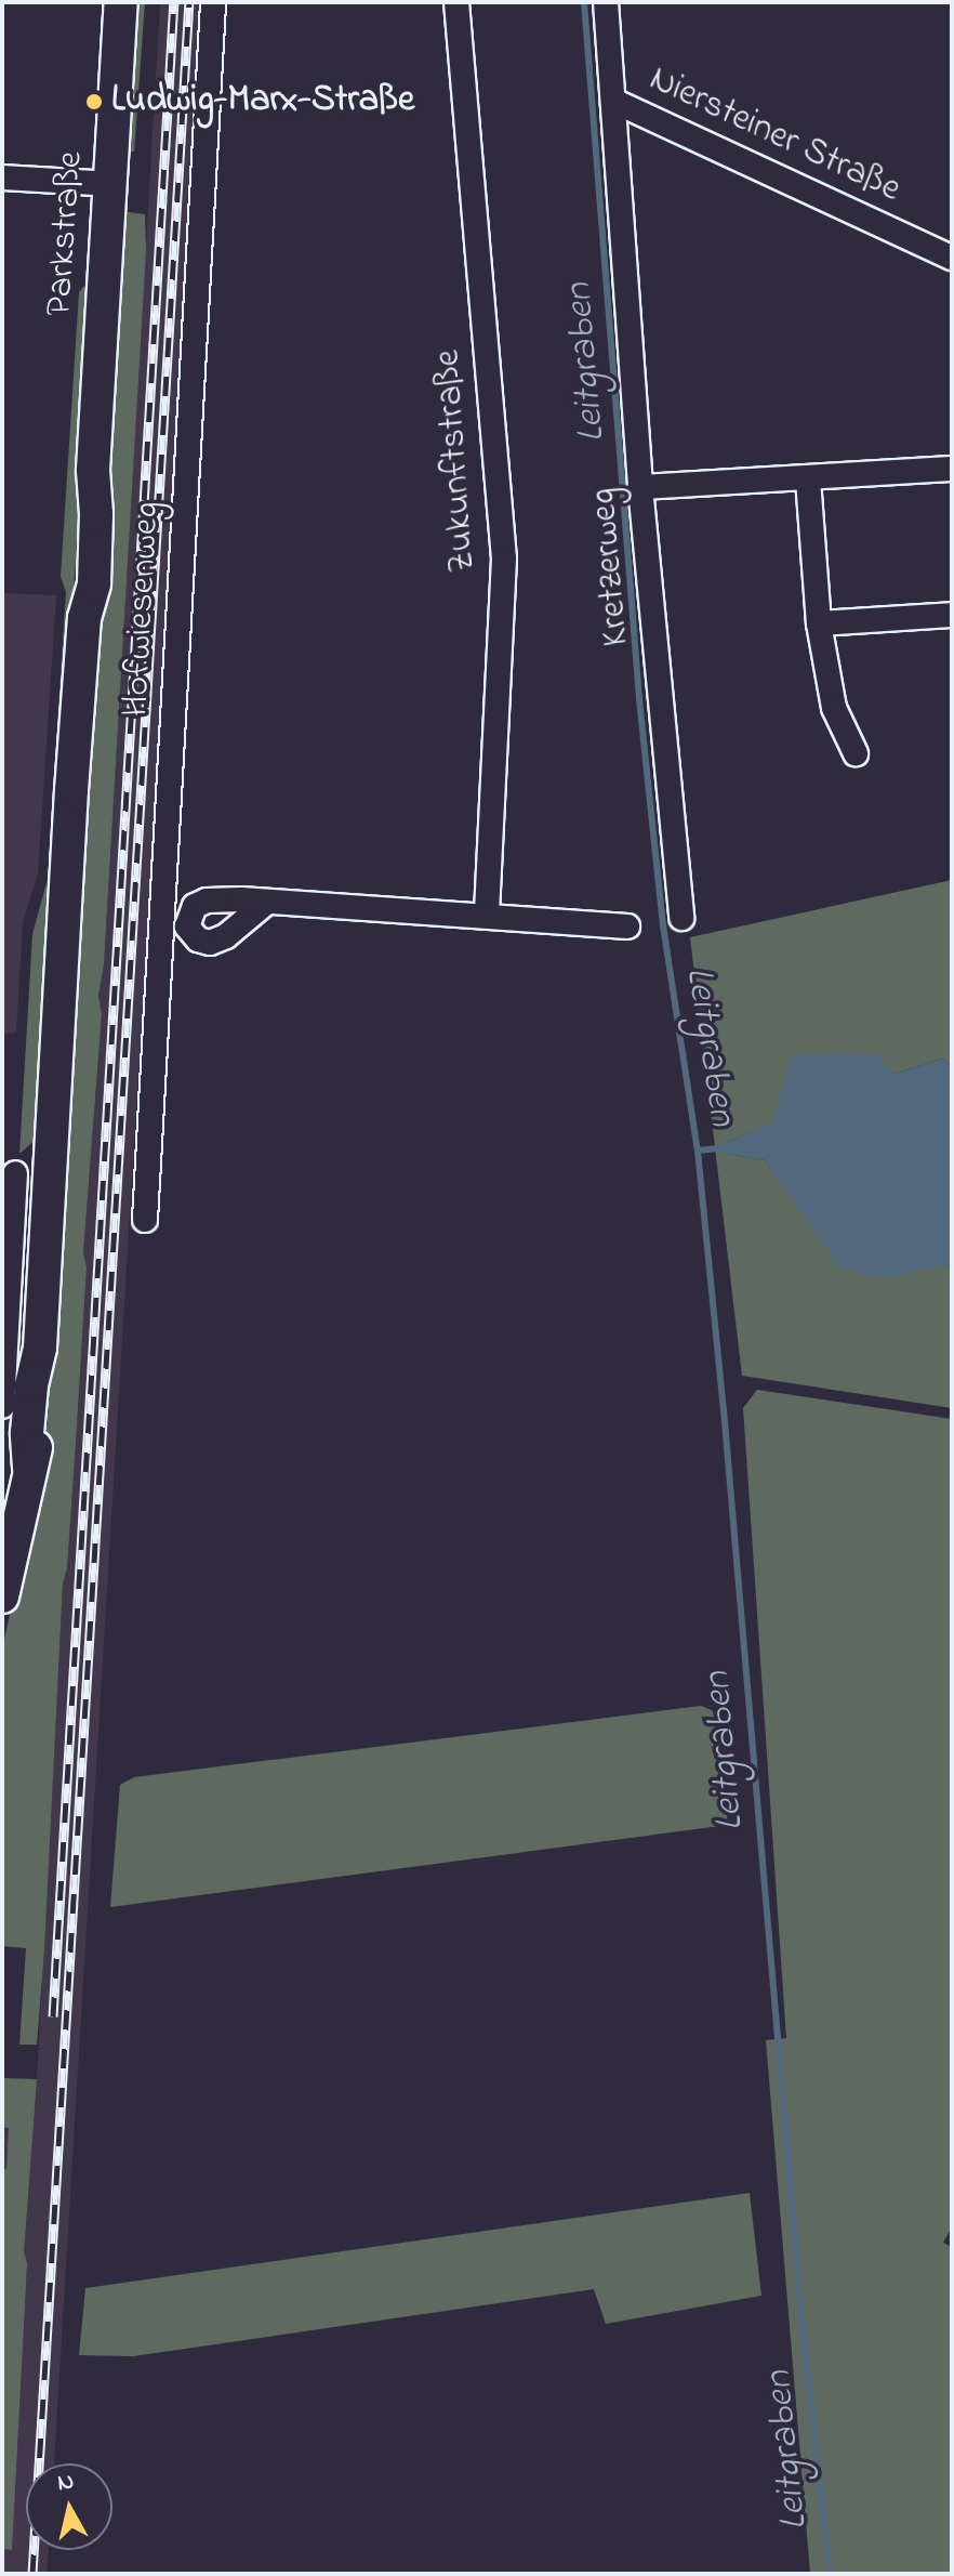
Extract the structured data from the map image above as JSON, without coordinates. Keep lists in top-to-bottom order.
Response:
{
  "streets": {
    "main road": ["Parkstraße"],
    "street": [
      "Niersteiner Straße",
      "Zukunftstraße",
      "Kretzerweg",
      "Hofwiesenweg"
    ]
  },
  "crossings": [
    ["Niersteiner Straße", "Kretzerweg"]
  ],
  "water": ["Leitgraben"],
  "places": ["Ludwig-Marx-Straße"],
  "north": "top"
}
